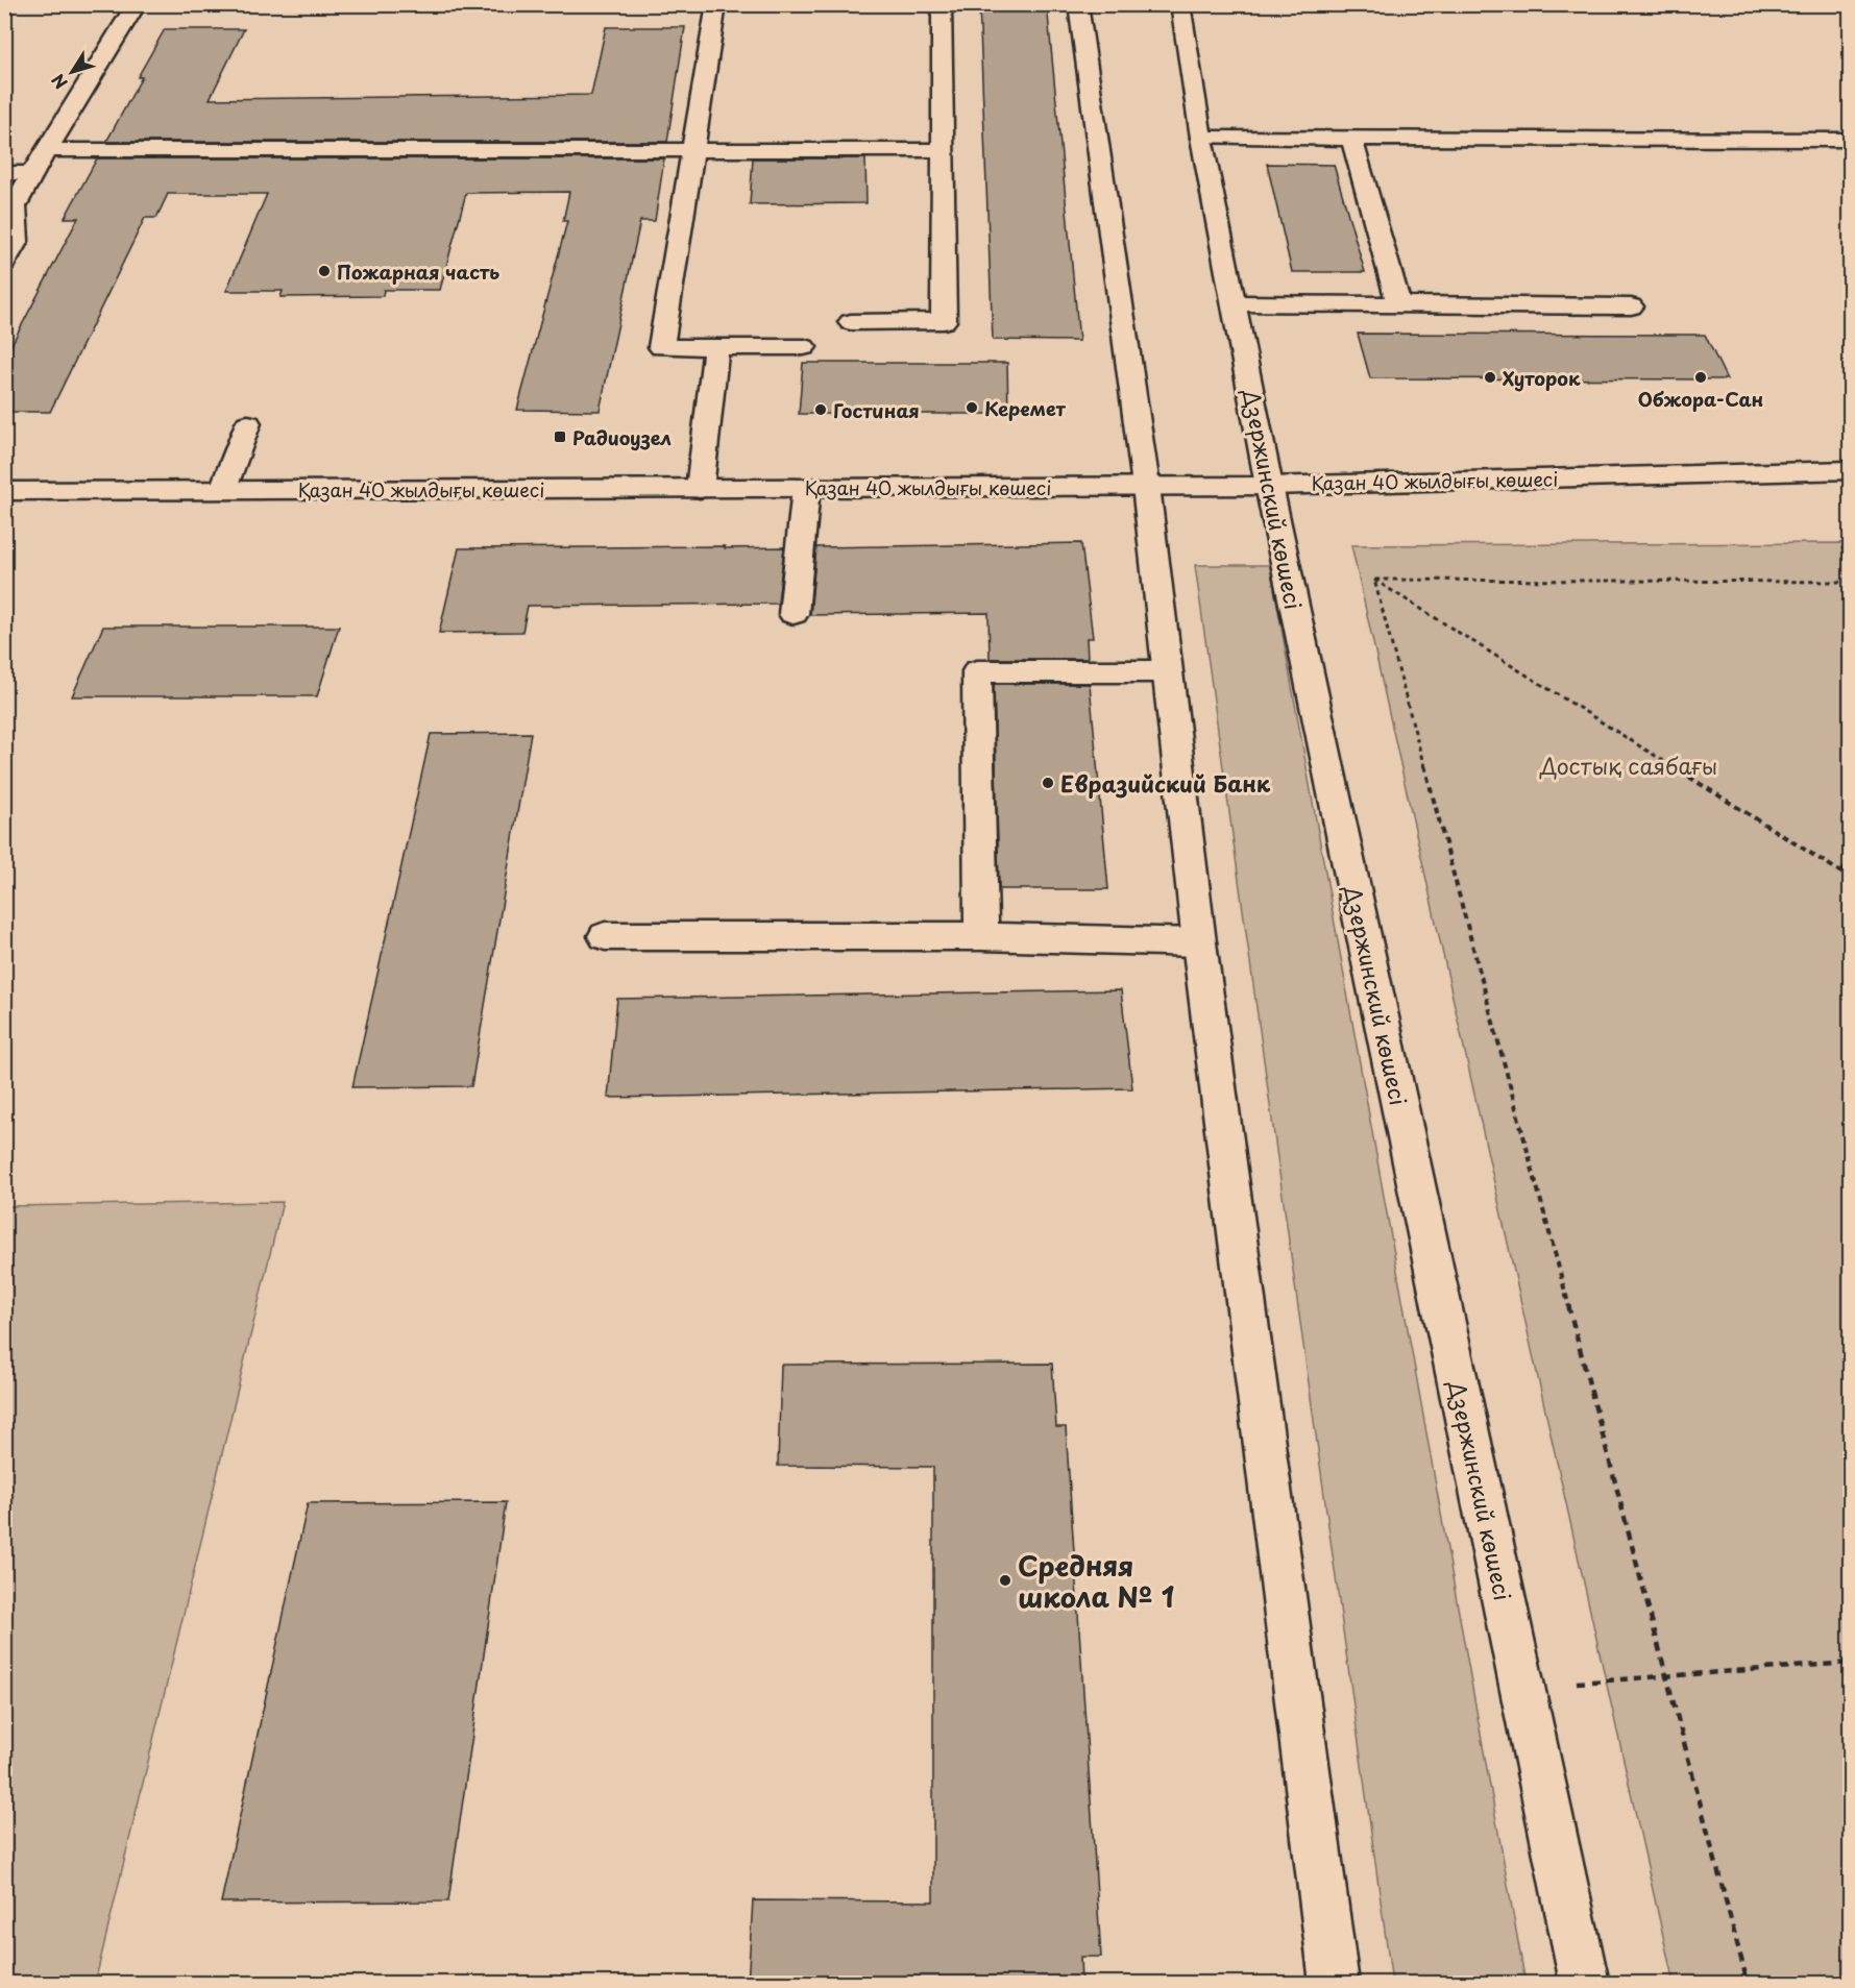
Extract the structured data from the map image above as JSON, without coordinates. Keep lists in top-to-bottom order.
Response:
{
  "streets": {
    "street": ["Қазан 40 жылдығы көшесі", "Дзержинский көшесі"]
  },
  "crossings": [
    ["Қазан 40 жылдығы көшесі", "Дзержинский көшесі"]
  ],
  "parks": ["Достық саябағы"],
  "places": {
    "other": [
      "Пожарная часть",
      "Хуторок",
      "Обжора-Сан",
      "Керемет",
      "Гостиная",
      "Евразийский Банк",
      "Средняя школа № 1"
    ],
    "transit": ["Радиоузел"]
  },
  "north": "bottom left"
}
